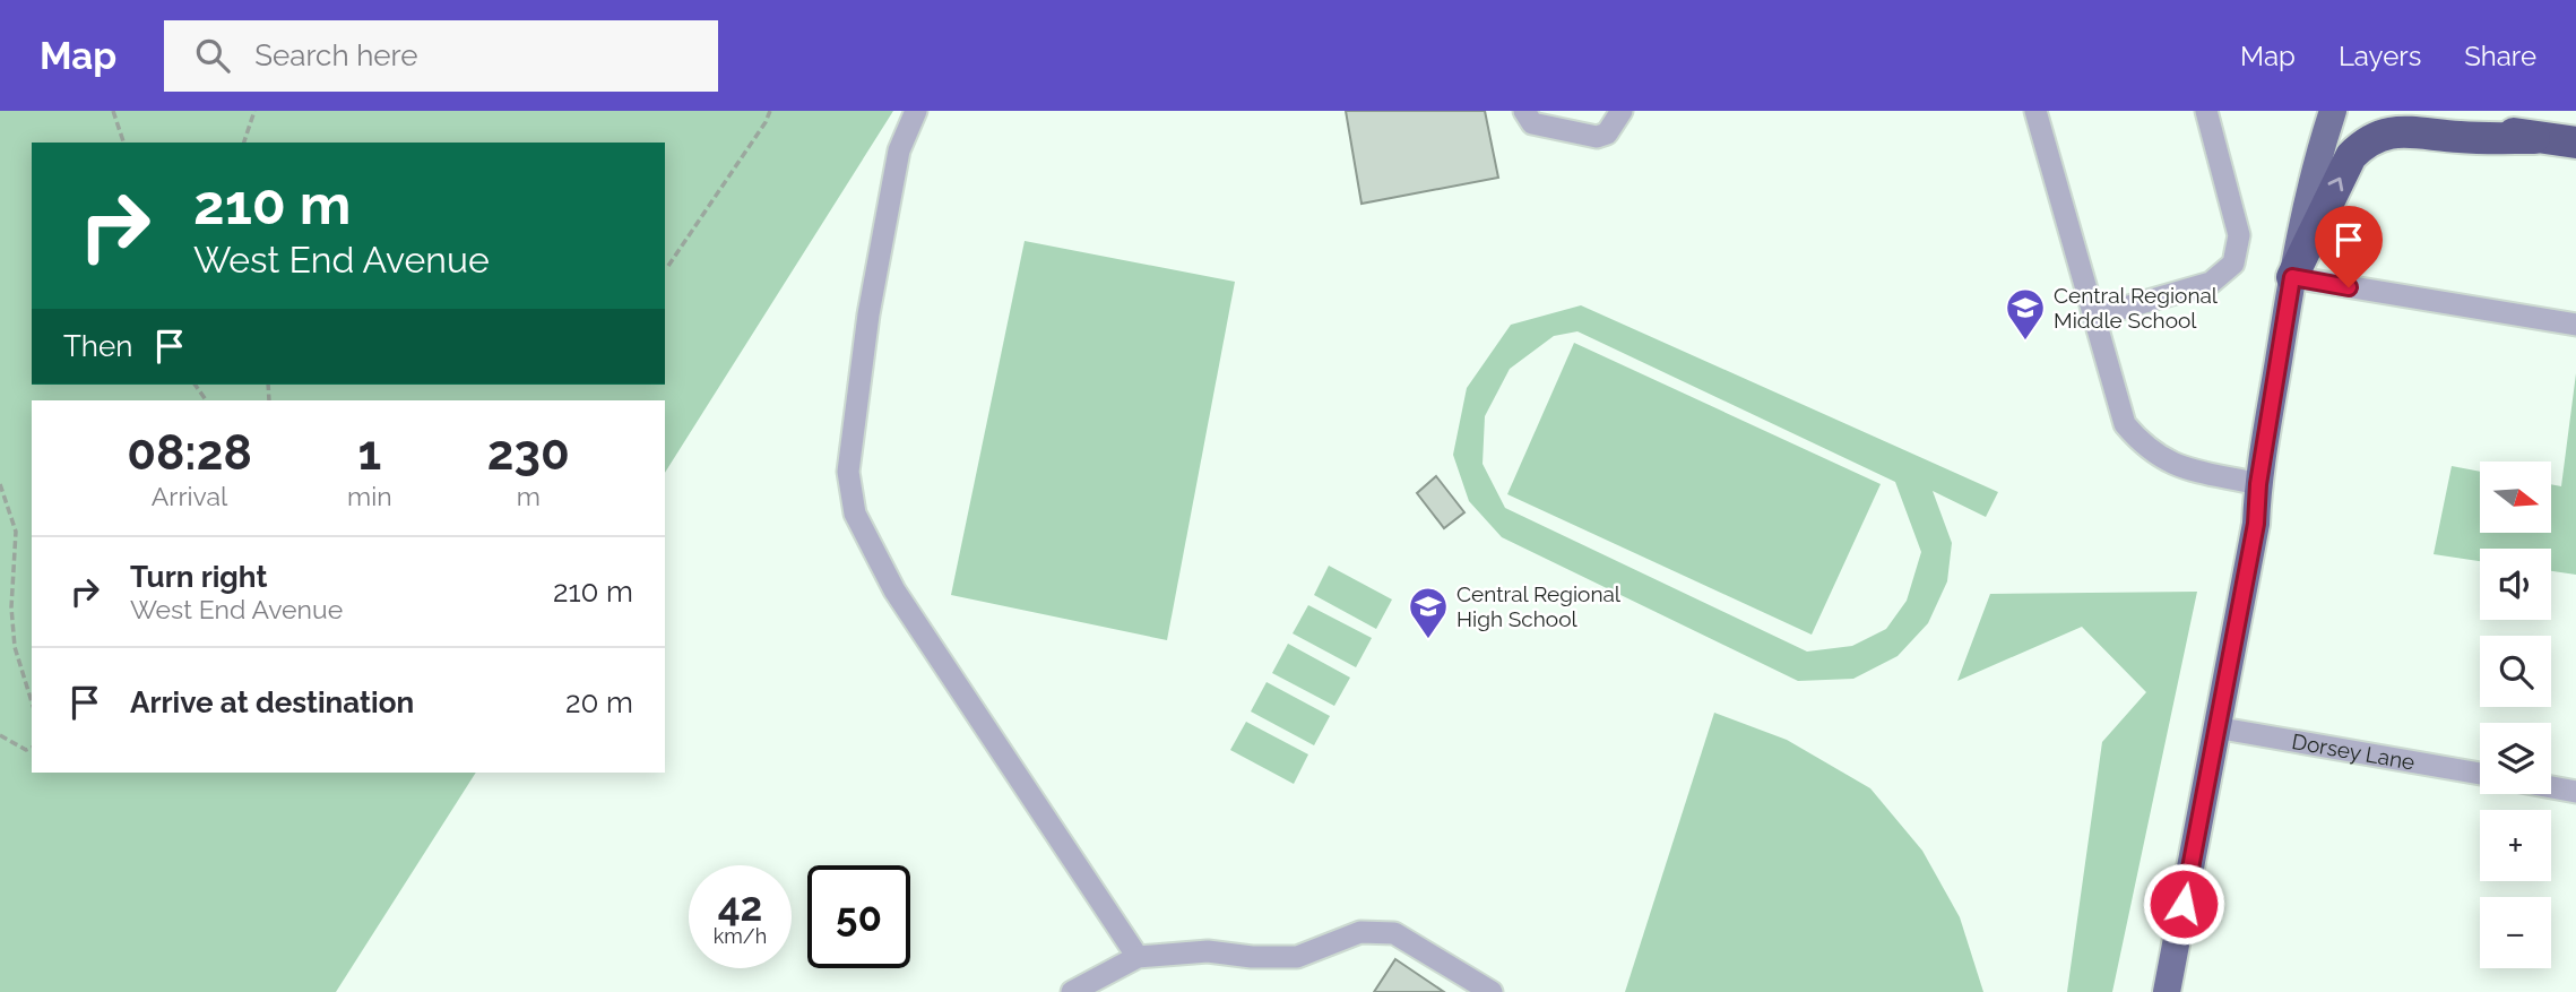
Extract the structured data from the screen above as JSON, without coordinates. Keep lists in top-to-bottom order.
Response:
{
  "streets": {
    "street": ["Dorsey Lane"]
  },
  "places": {
    "school or university": ["Central Regional Middle School", "Central Regional High School"]
  },
  "north": "right",
  "page": {
    "header": "Map",
    "search": "Search here",
    "nav": ["Map", "Layers", "Share"],
    "turn": ["210 m", "West End Avenue"],
    "then": "Then",
    "eta": [
      "08:28",
      "Arrival",
      "1",
      "min",
      "230",
      "m"
    ],
    "map_buttons": ["+", "−"],
    "list": [
      {
        "name": "Turn right",
        "note": "West End Avenue",
        "value": "210 m"
      },
      {
        "name": "Arrive at destination",
        "value": "20 m"
      }
    ],
    "speed": "42 km/h",
    "limit": "50"
  }
}
